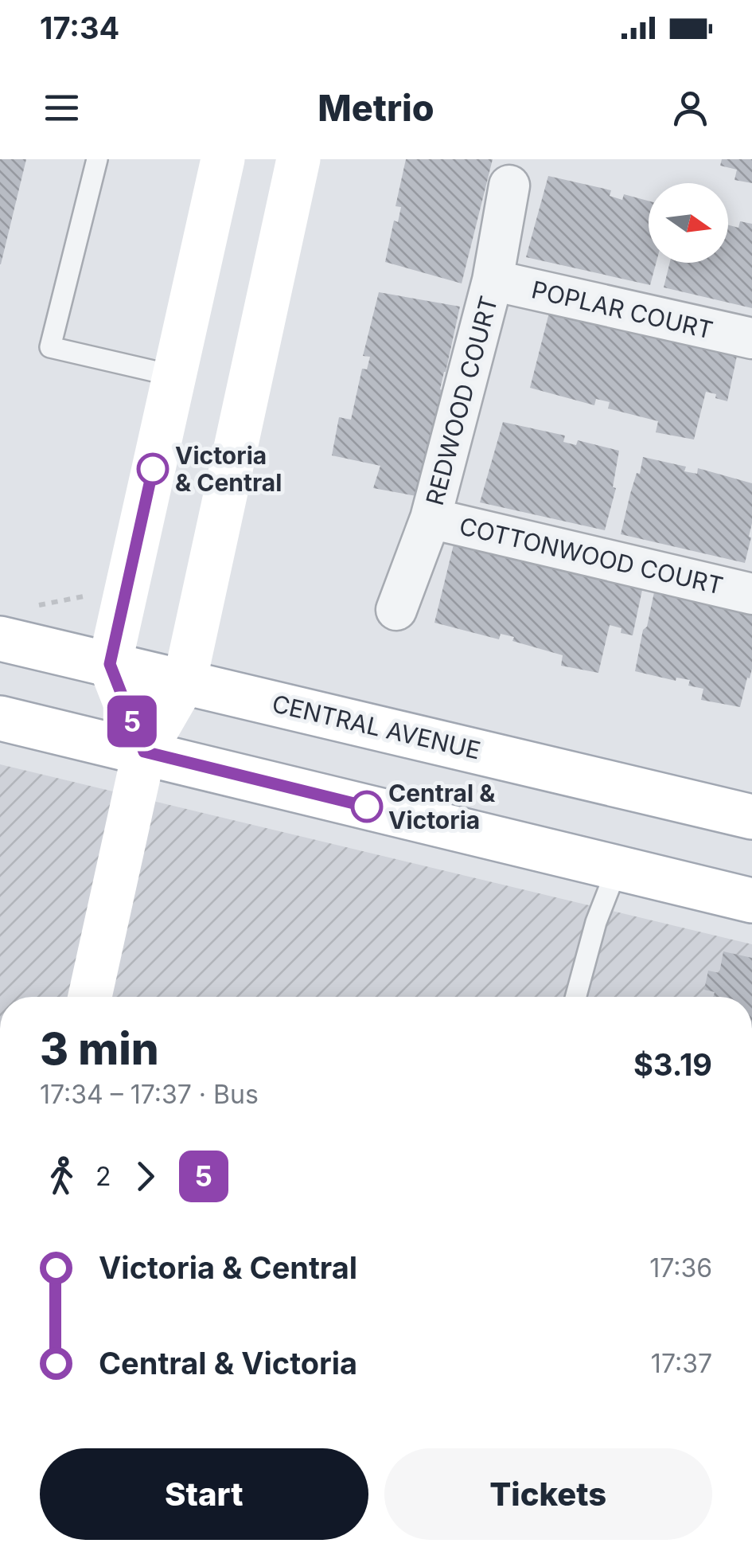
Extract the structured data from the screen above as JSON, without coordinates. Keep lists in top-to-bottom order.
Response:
{
  "streets": {
    "main road": ["CENTRAL AVENUE"],
    "street": ["POPLAR COURT", "REDWOOD COURT", "COTTONWOOD COURT"]
  },
  "crossings": [
    ["POPLAR COURT", "REDWOOD COURT"],
    ["REDWOOD COURT", "COTTONWOOD COURT"]
  ],
  "places": ["Victoria & Central", "Central & Victoria"],
  "lines": ["bus line 5"],
  "north": "right",
  "page": {
    "status": "17:34",
    "header": "Metrio",
    "on_map": "5",
    "heading": ["3 min", "17:34 – 17:37 · Bus", "$3.19"],
    "legs": ["2", "5"],
    "list": [
      {
        "name": "Victoria & Central",
        "value": "17:36"
      },
      {
        "name": "Central & Victoria",
        "value": "17:37"
      }
    ],
    "buttons": ["Start", "Tickets"]
  }
}
